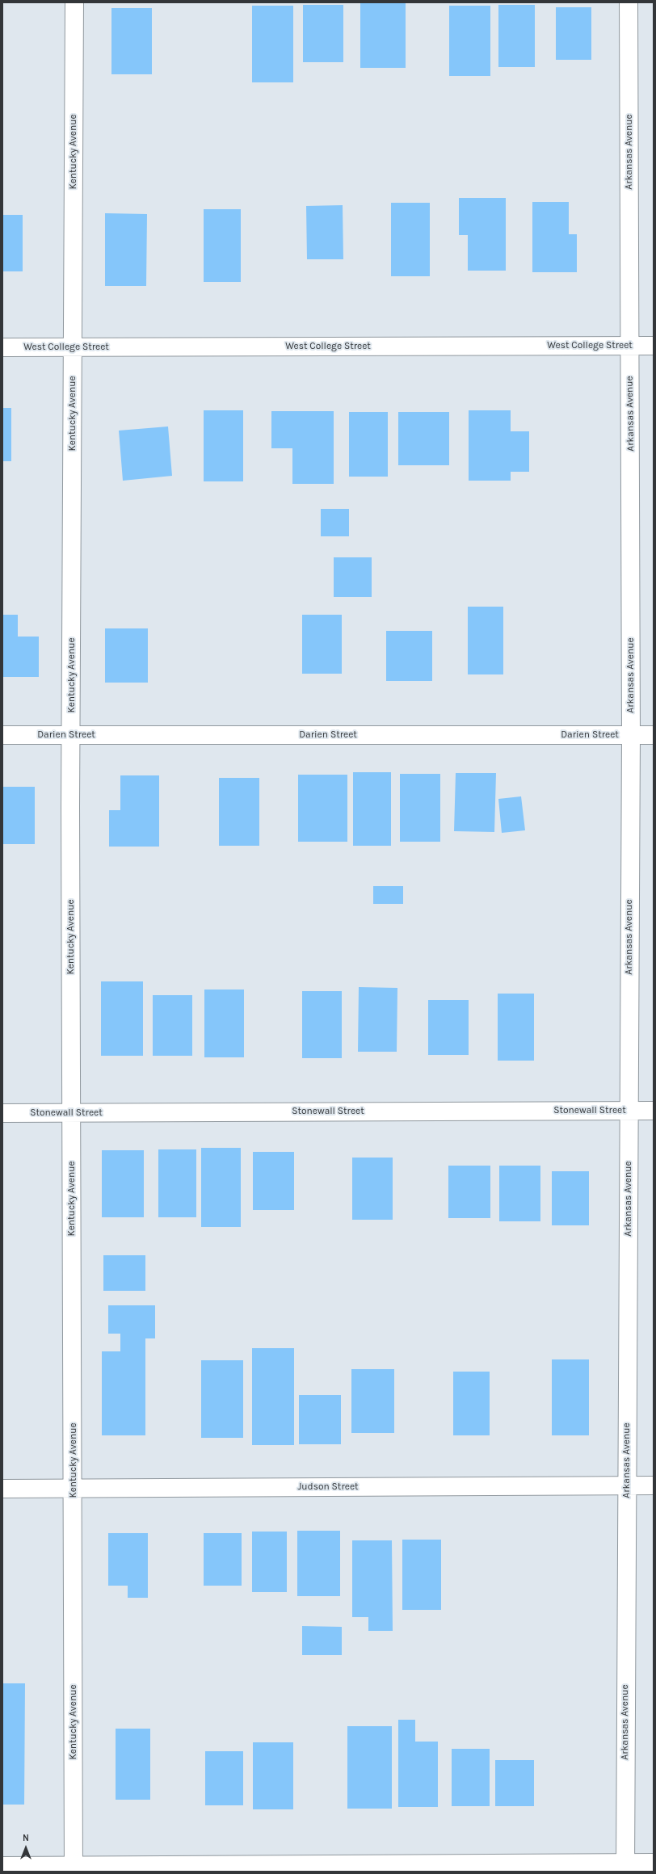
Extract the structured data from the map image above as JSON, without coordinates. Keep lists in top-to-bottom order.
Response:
{
  "streets": {
    "street": [
      "Kentucky Avenue",
      "Arkansas Avenue",
      "West College Street",
      "Darien Street",
      "Stonewall Street",
      "Judson Street"
    ]
  },
  "crossings": [
    ["Kentucky Avenue", "West College Street"],
    ["Kentucky Avenue", "Darien Street"],
    ["Kentucky Avenue", "Stonewall Street"],
    ["Kentucky Avenue", "Judson Street"],
    ["Arkansas Avenue", "West College Street"],
    ["Arkansas Avenue", "Darien Street"],
    ["Arkansas Avenue", "Stonewall Street"],
    ["Arkansas Avenue", "Judson Street"]
  ],
  "north": "top"
}
